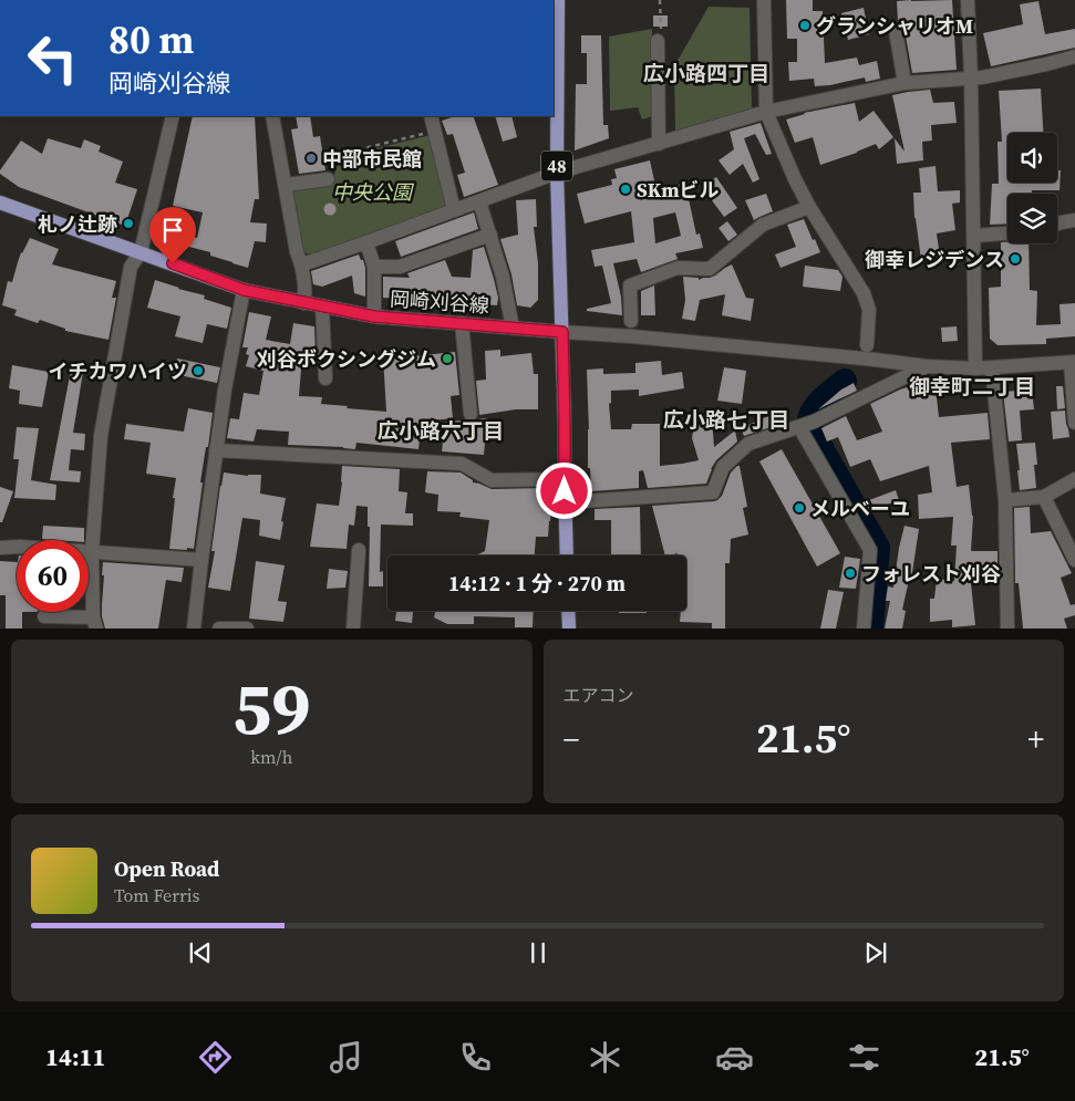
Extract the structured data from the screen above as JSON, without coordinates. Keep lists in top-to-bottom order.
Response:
{
  "streets": {
    "main road": ["48", "岡崎刈谷線"]
  },
  "crossings": [
    ["48", "岡崎刈谷線"]
  ],
  "districts": [
    "広小路四丁目",
    "御幸町二丁目",
    "広小路七丁目",
    "広小路六丁目"
  ],
  "parks": ["中央公園"],
  "places": [
    "グランシャリオM",
    "中部市民館",
    "SKmビル",
    "札ノ辻跡",
    "御幸レジデンス",
    "刈谷ボクシングジム",
    "イチカワハイツ",
    "メルベーユ",
    "フォレスト刈谷"
  ],
  "page": {
    "turn": ["80 m", "岡崎刈谷線"],
    "limit": "60",
    "trip": "14:12 · 1 分 · 270 m",
    "tile": [
      ["59", "km/h"],
      "エアコン"
    ],
    "heat": ["−", "21.5°", "+"],
    "song": ["Open Road", "Tom Ferris"],
    "tabs": ["14:11", "21.5°"]
  }
}
